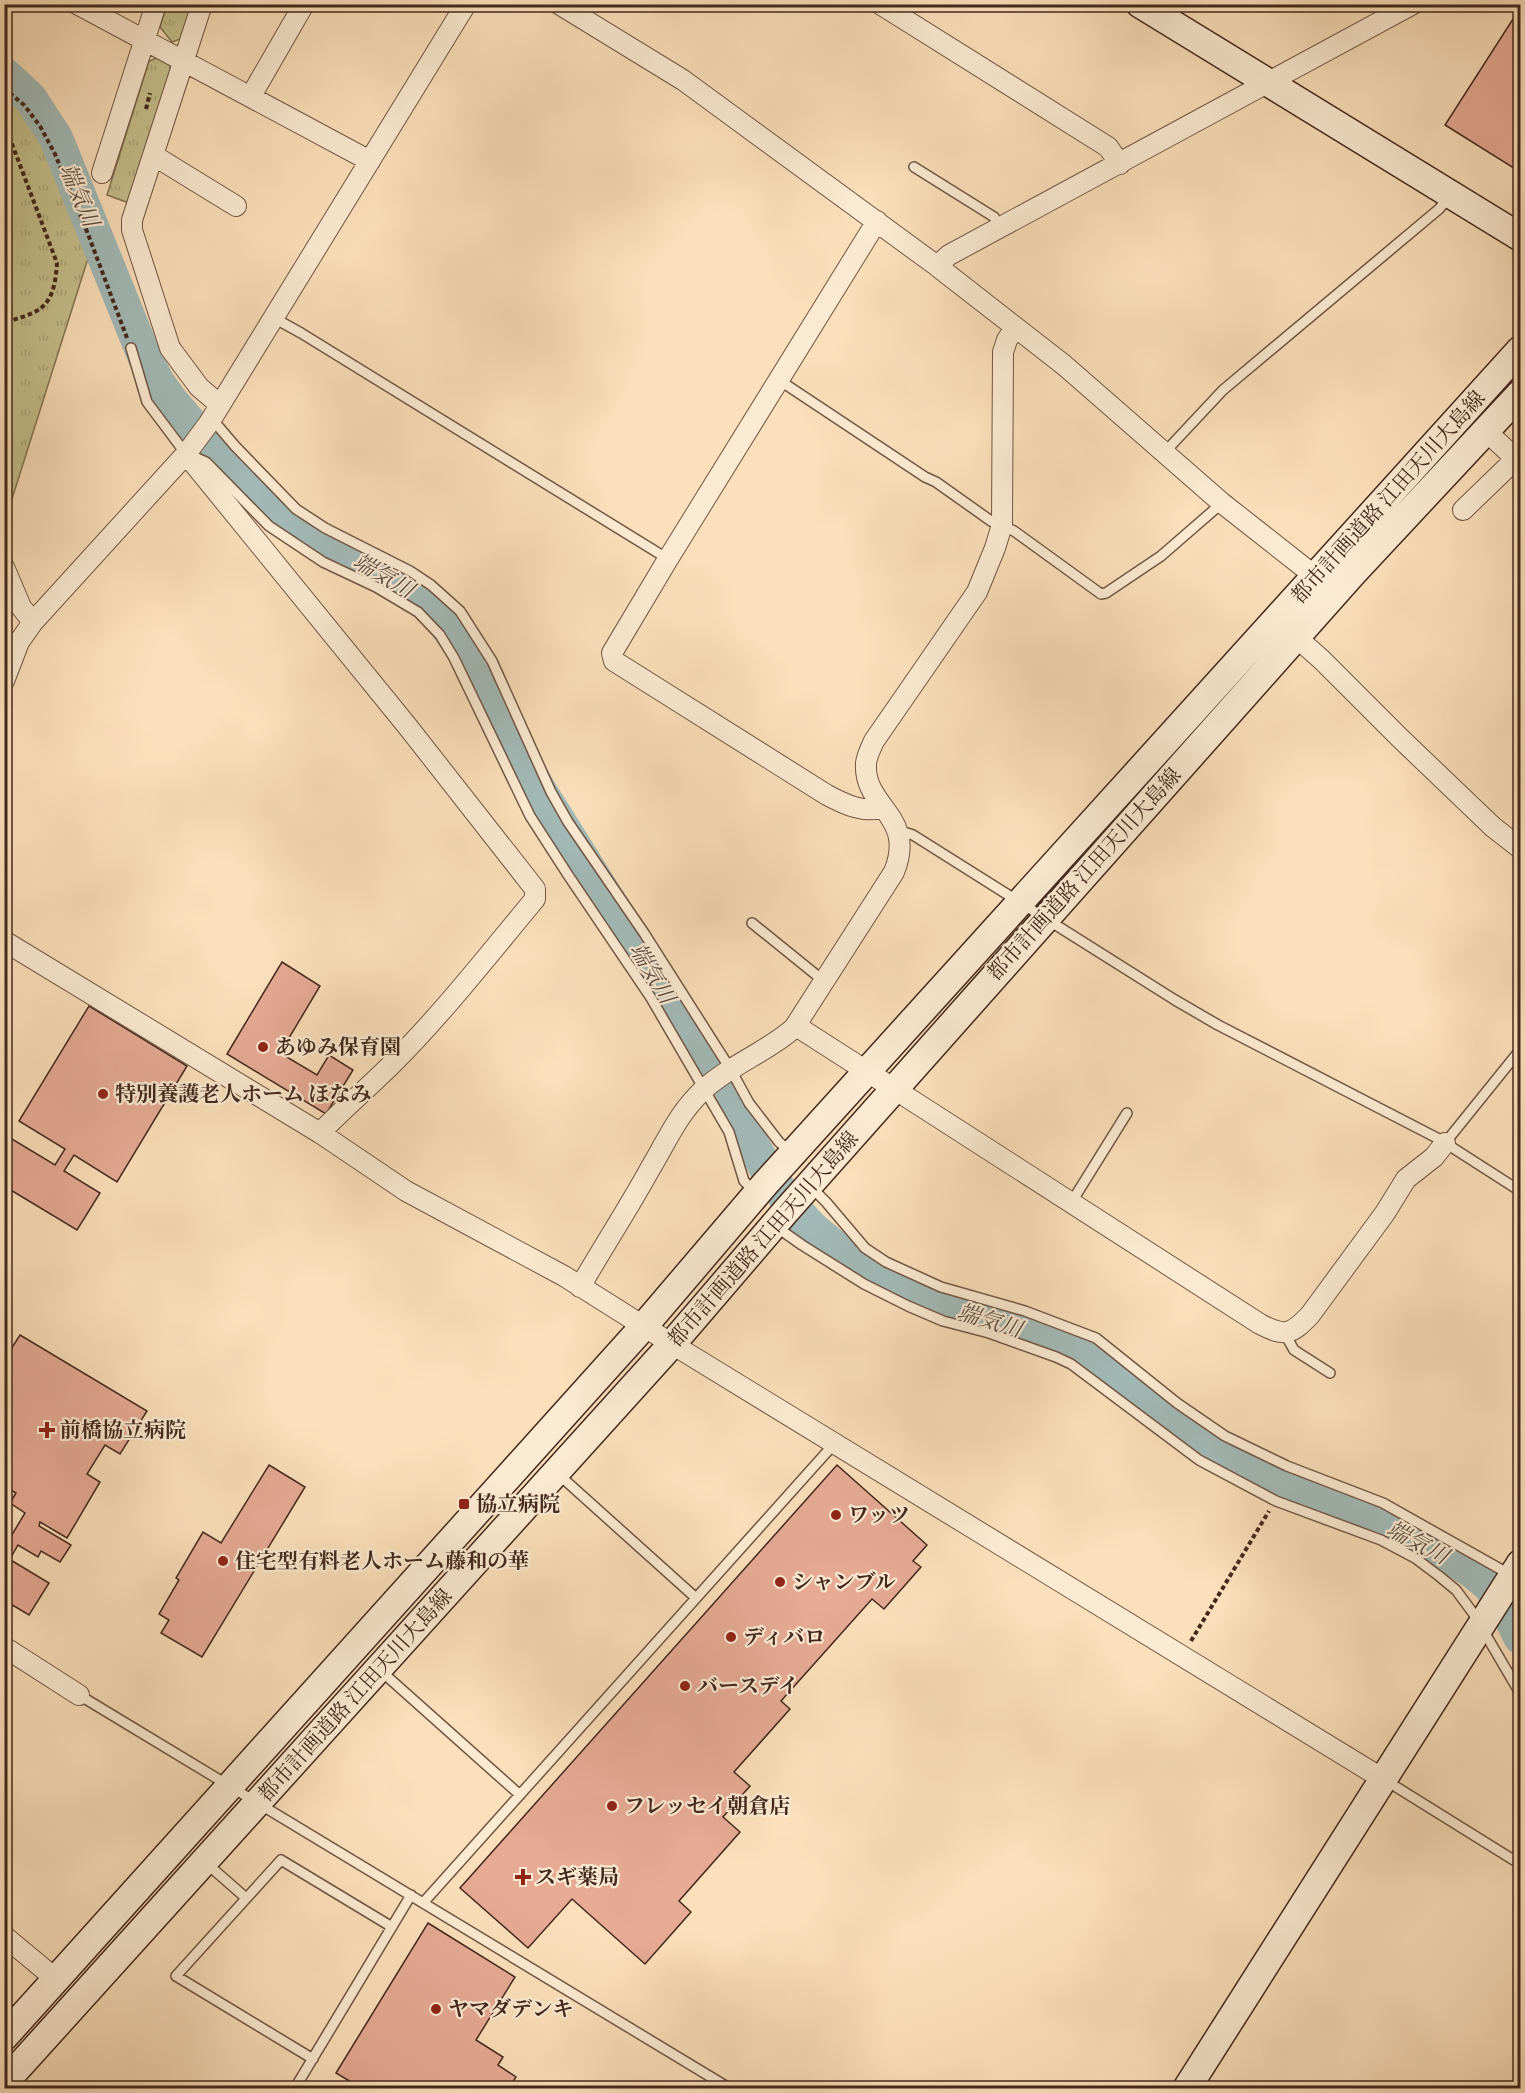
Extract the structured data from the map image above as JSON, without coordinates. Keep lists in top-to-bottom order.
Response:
{
  "streets": {
    "street": ["都市計画道路 江田天川大島線"]
  },
  "water": ["端気川"],
  "places": {
    "other": [
      "あゆみ保育園",
      "特別養護老人ホーム ほなみ",
      "ワッツ",
      "住宅型有料老人ホーム藤和の華",
      "シャンブル",
      "ディバロ",
      "バースデイ",
      "フレッセイ朝倉店",
      "ヤマダデンキ"
    ],
    "health": ["前橋協立病院", "スギ薬局"],
    "transit": ["協立病院"]
  }
}
